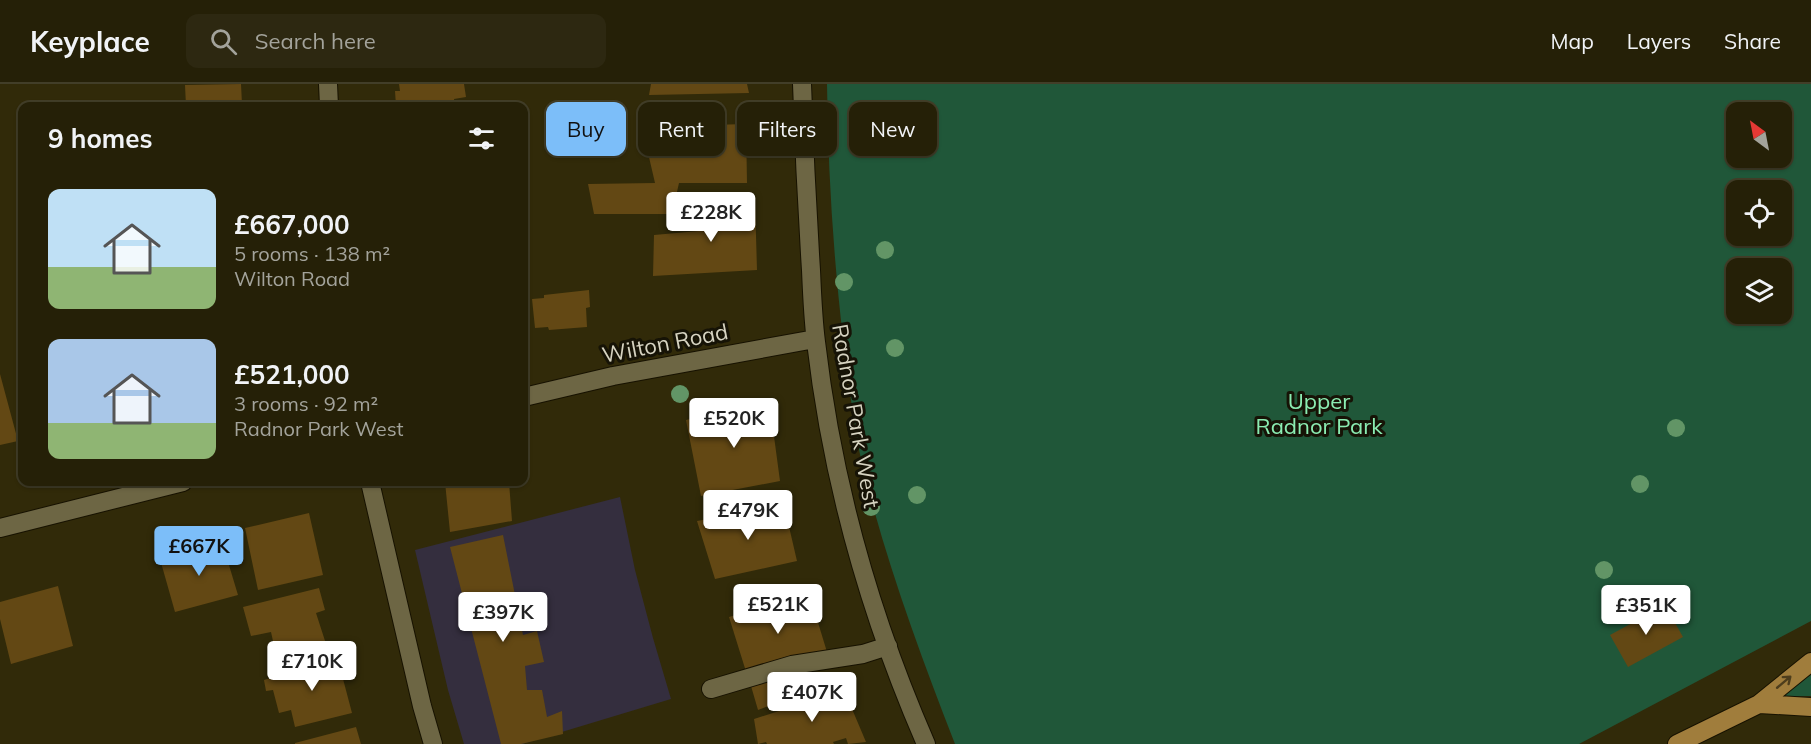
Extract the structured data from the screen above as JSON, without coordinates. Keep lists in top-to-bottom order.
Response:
{
  "streets": {
    "street": ["Wilton Road", "Radnor Park West"]
  },
  "crossings": [
    ["Wilton Road", "Radnor Park West"]
  ],
  "parks": ["Upper Radnor Park"],
  "north": "top left",
  "page": {
    "header": "Keyplace",
    "search": "Search here",
    "nav": ["Map", "Layers", "Share"],
    "chip": [
      "Buy",
      "Rent",
      "Filters",
      "New"
    ],
    "heading": "9 homes",
    "list": [
      {
        "name": "£667,000",
        "note": "5 rooms · 138 m² · Wilton Road"
      },
      {
        "name": "£521,000",
        "note": "3 rooms · 92 m² · Radnor Park West"
      }
    ],
    "price": [
      "£228K",
      "£520K",
      "£479K",
      "£667K",
      "£521K",
      "£351K",
      "£397K",
      "£710K",
      "£407K"
    ]
  }
}
